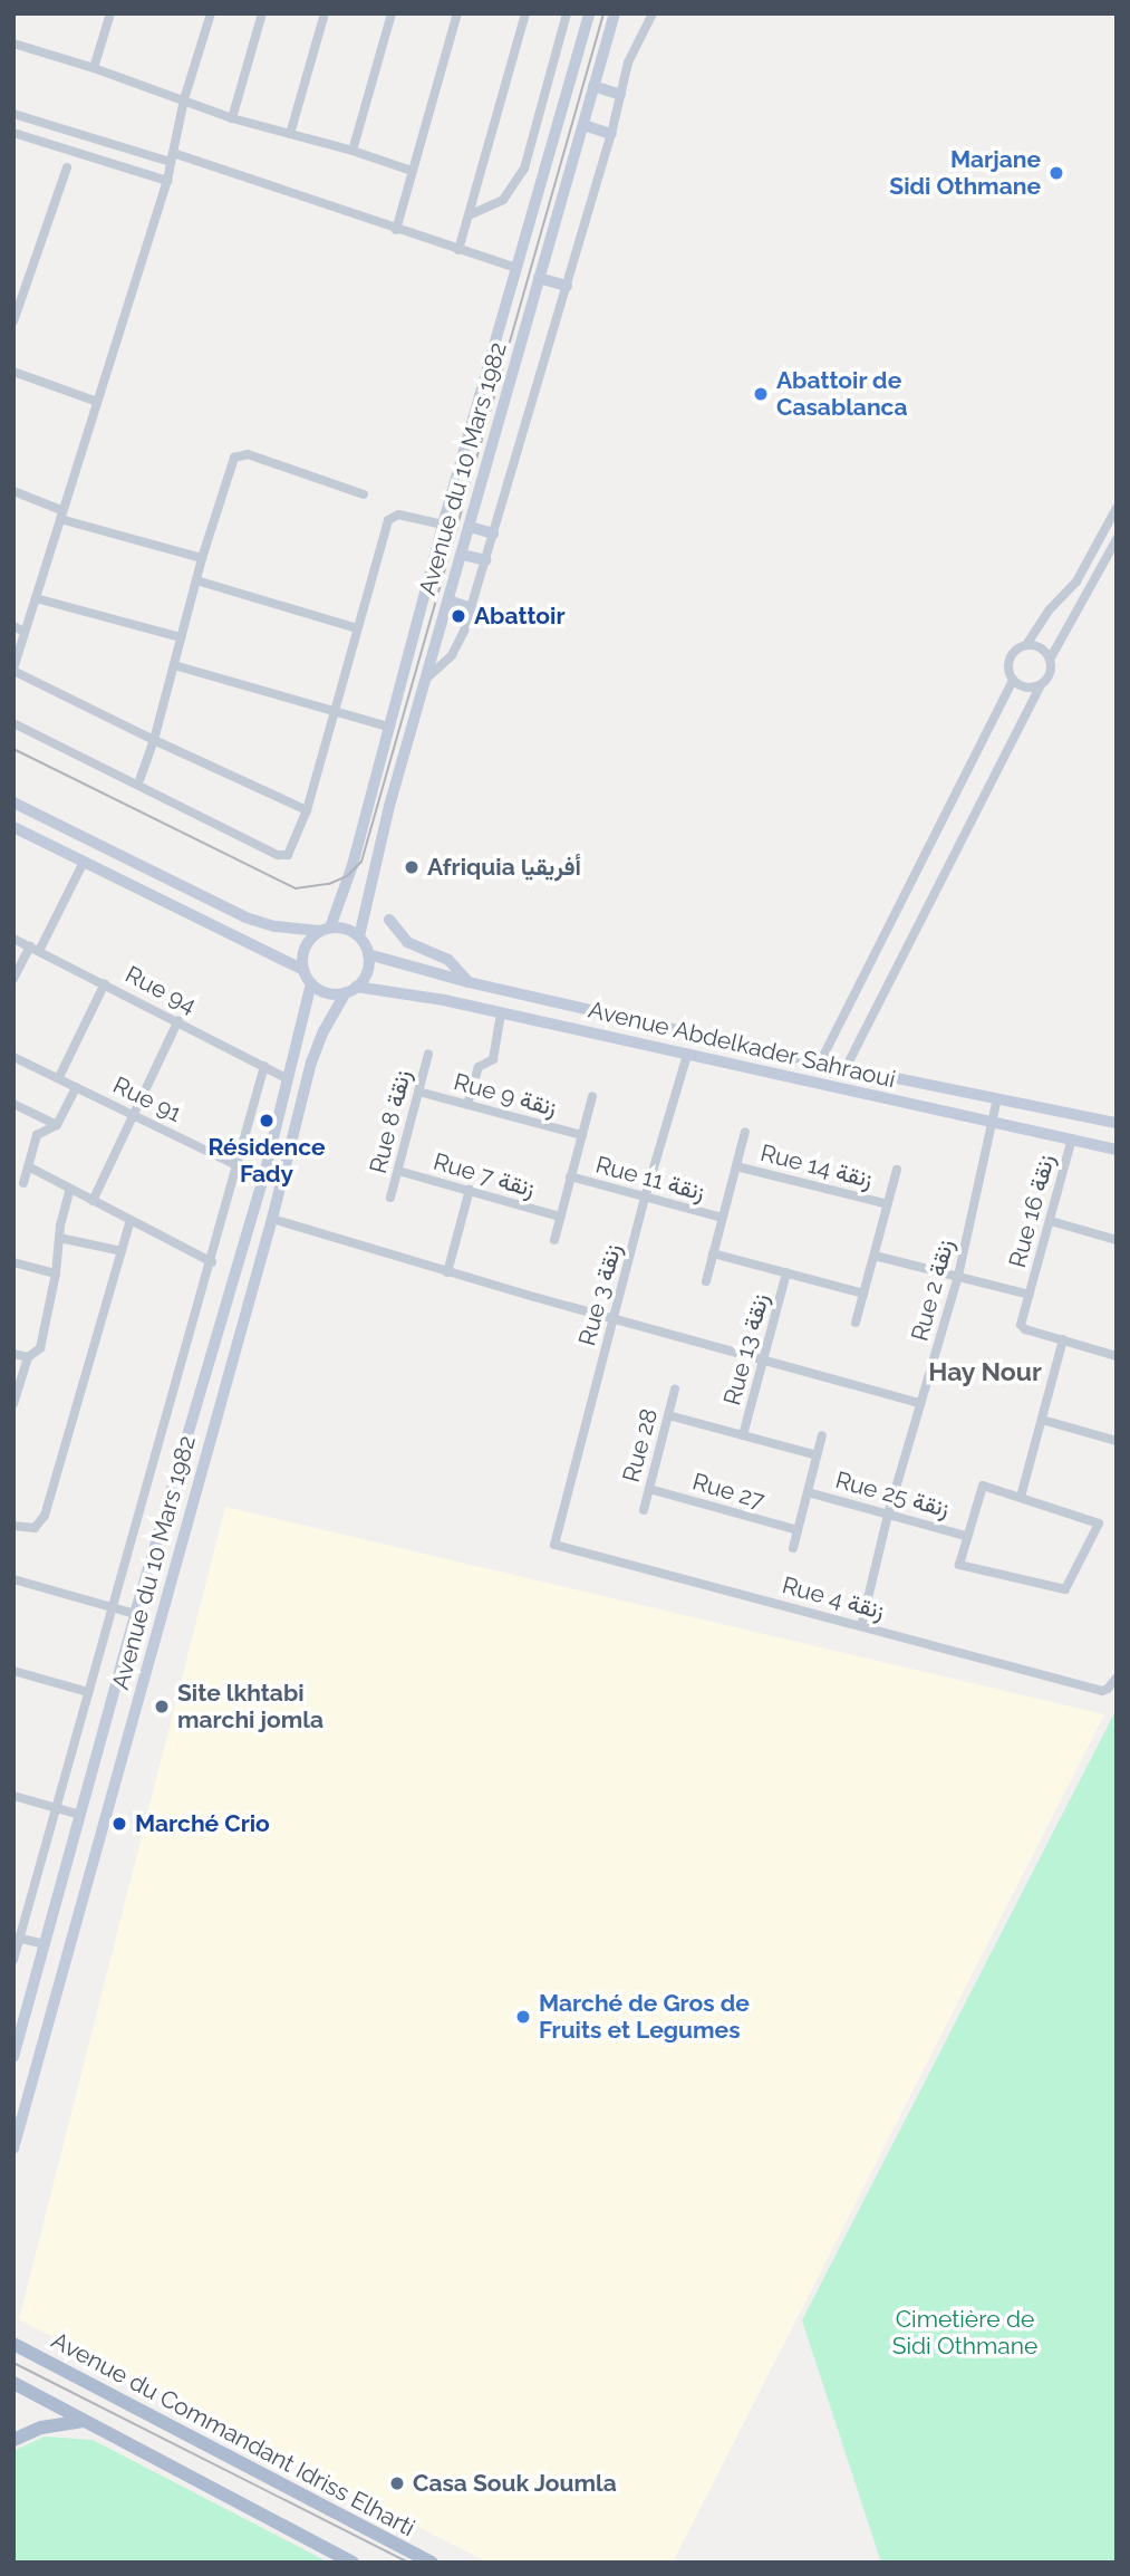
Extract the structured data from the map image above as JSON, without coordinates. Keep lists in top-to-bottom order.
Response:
{
  "streets": {
    "main road": ["Avenue du 10 Mars 1982", "Avenue Abdelkader Sahraoui", "Avenue du Commandant Idriss Elharti"],
    "street": [
      "Rue 94",
      "Rue 9 زنقة",
      "Rue 91",
      "Rue 8 زنقة",
      "Rue 14 زنقة",
      "Rue 7 زنقة",
      "Rue 11 زنقة",
      "Rue 16 زنقة",
      "Rue 2 زنقة",
      "Rue 3 زنقة",
      "Rue 13 زنقة",
      "Rue 28",
      "Rue 27",
      "Rue 25 زنقة",
      "Rue 4 زنقة"
    ]
  },
  "crossings": [
    ["Avenue du 10 Mars 1982", "Rue 94"],
    ["Avenue du 10 Mars 1982", "Avenue Abdelkader Sahraoui"],
    ["Avenue du 10 Mars 1982", "Rue 91"],
    ["Avenue Abdelkader Sahraoui", "Rue 16 زنقة"],
    ["Avenue Abdelkader Sahraoui", "Rue 2 زنقة"],
    ["Avenue Abdelkader Sahraoui", "Rue 3 زنقة"],
    ["Rue 9 زنقة", "Rue 8 زنقة"],
    ["Rue 8 زنقة", "Rue 7 زنقة"],
    ["Rue 11 زنقة", "Rue 3 زنقة"],
    ["Rue 16 زنقة", "Rue 2 زنقة"],
    ["Rue 2 زنقة", "Rue 25 زنقة"],
    ["Rue 2 زنقة", "Rue 4 زنقة"],
    ["Rue 3 زنقة", "Rue 4 زنقة"],
    ["Rue 28", "Rue 27"]
  ],
  "districts": ["Hay Nour"],
  "parks": ["Cimetière de Sidi Othmane"],
  "places": [
    "Marjane Sidi Othmane",
    "Abattoir de Casablanca",
    "Abattoir",
    "Afriquia أفريقيا",
    "Résidence Fady",
    "Site lkhtabi marchi jomla",
    "Marché Crio",
    "Marché de Gros de Fruits et Legumes",
    "Casa Souk Joumla"
  ]
}
